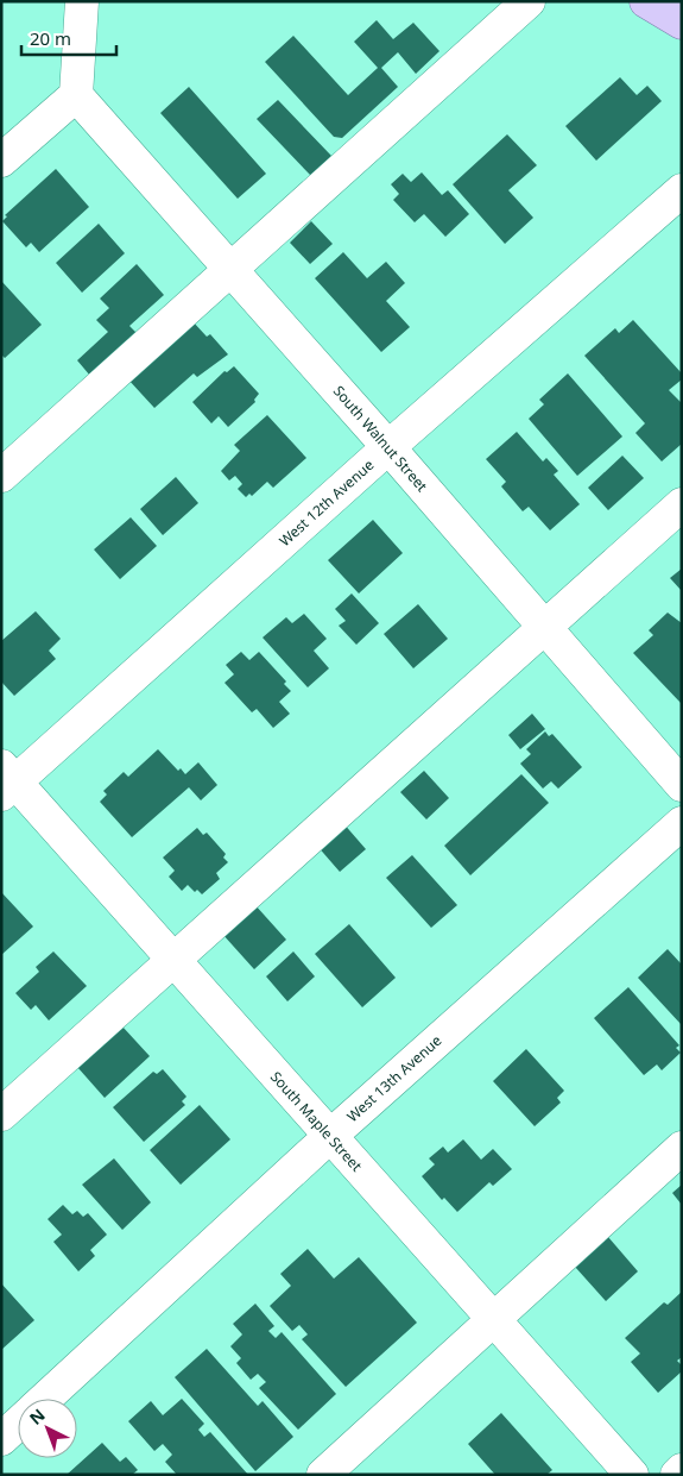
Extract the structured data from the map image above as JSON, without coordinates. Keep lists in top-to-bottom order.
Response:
{
  "streets": {
    "street": [
      "South Walnut Street",
      "West 12th Avenue",
      "West 13th Avenue",
      "South Maple Street"
    ]
  },
  "crossings": [
    ["South Walnut Street", "West 12th Avenue"],
    ["West 12th Avenue", "South Maple Street"],
    ["West 13th Avenue", "South Maple Street"]
  ],
  "scale_bar": "20 m",
  "north": "top left"
}
